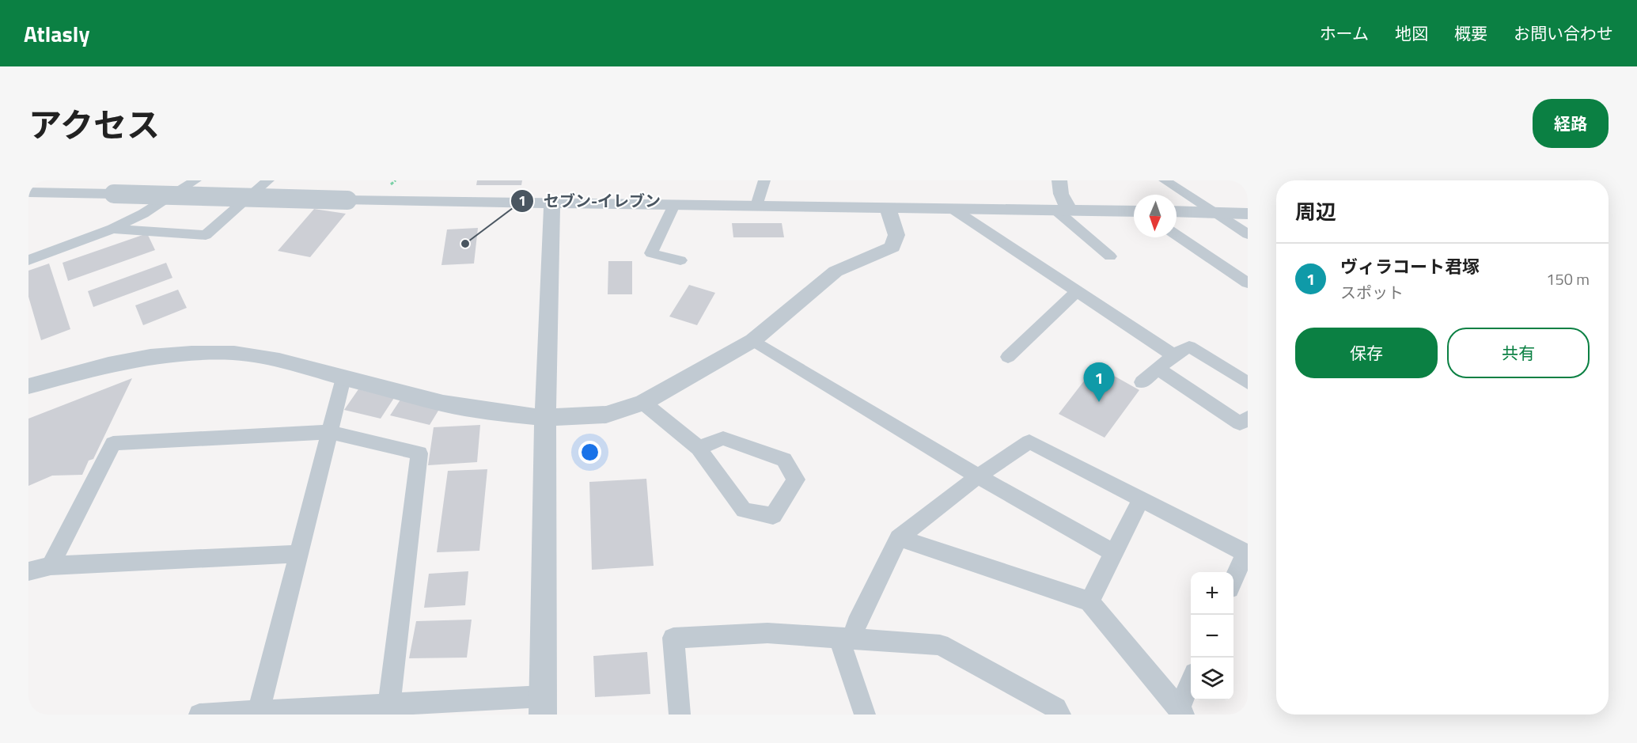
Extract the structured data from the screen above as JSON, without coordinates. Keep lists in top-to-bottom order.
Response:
{
  "places": ["セブン-イレブン"],
  "north": "bottom",
  "page": {
    "header": "Atlasly",
    "nav": [
      "ホーム",
      "地図",
      "概要",
      "お問い合わせ"
    ],
    "title": "アクセス",
    "buttons": [
      "経路",
      ["保存", "共有"]
    ],
    "heading": "周辺",
    "list": [
      {
        "mark": "1",
        "name": "ヴィラコート君塚",
        "note": "スポット",
        "value": "150 m"
      }
    ],
    "pins": "1",
    "map_buttons": ["+", "−"]
  }
}
